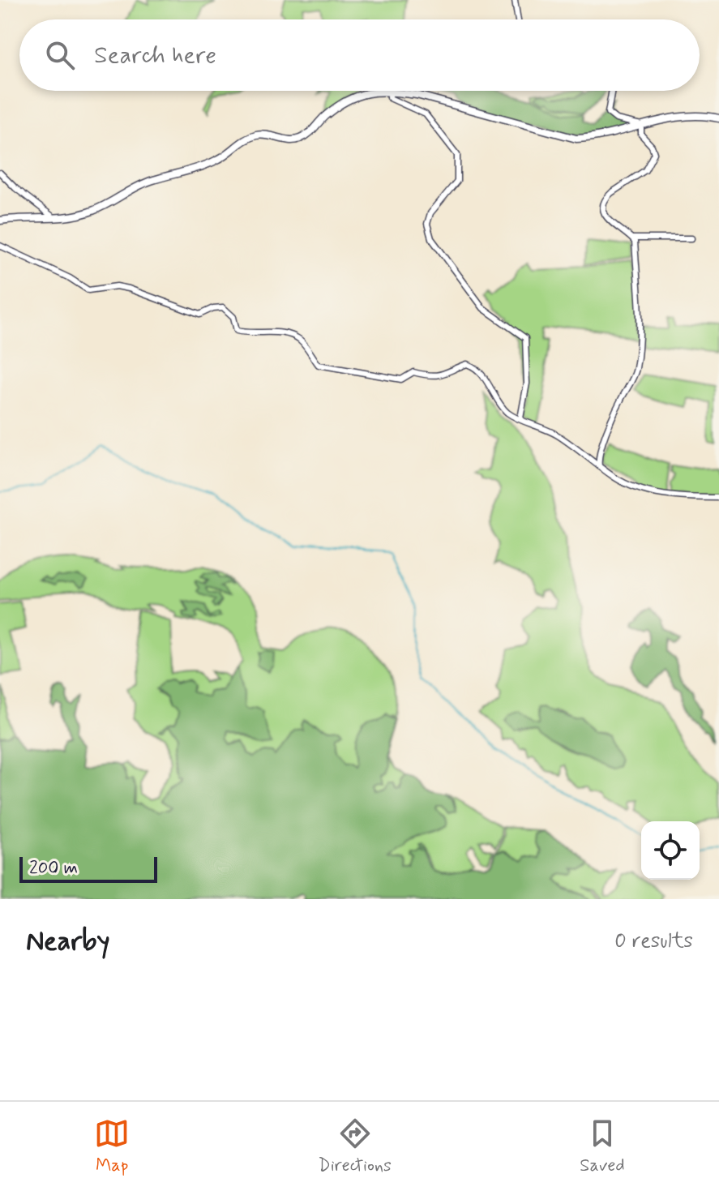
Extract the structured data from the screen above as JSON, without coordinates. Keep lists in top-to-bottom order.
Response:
{
  "scale_bar": "200 m",
  "page": {
    "search": "Search here",
    "scale": "200 m",
    "heading": ["Nearby", "0 results"],
    "nav": ["Map", "Directions", "Saved"]
  }
}
